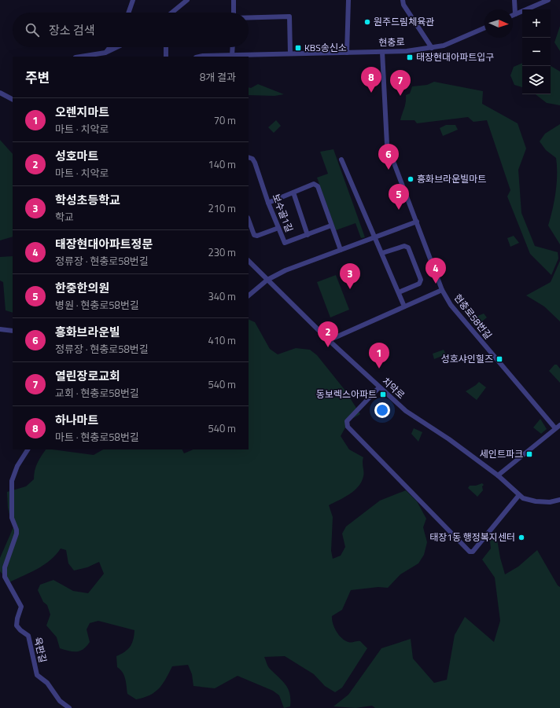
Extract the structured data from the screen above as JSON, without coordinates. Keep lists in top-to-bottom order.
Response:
{
  "streets": {
    "street": [
      "현충로",
      "보수골1길",
      "현충로58번길",
      "치악로",
      "육판길"
    ]
  },
  "crossings": [
    ["현충로", "현충로58번길"]
  ],
  "places": {
    "other": ["원주드림체육관", "흥화브라운빌마트", "태장1동 행정복지센터"],
    "transit": [
      "KBS송신소",
      "태장현대아파트입구",
      "성호샤인힐즈",
      "동보렉스아파트",
      "세인트파크"
    ]
  },
  "north": "right",
  "page": {
    "map_buttons": ["+", "−"],
    "search": "장소 검색",
    "heading": ["주변", "8개 결과"],
    "pins": [
      "8",
      "7",
      "6",
      "5",
      "4",
      "3",
      "2",
      "1"
    ],
    "list": [
      {
        "mark": "1",
        "name": "오렌지마트",
        "note": "마트 · 치악로",
        "value": "70 m"
      },
      {
        "mark": "2",
        "name": "성호마트",
        "note": "마트 · 치악로",
        "value": "140 m"
      },
      {
        "mark": "3",
        "name": "학성초등학교",
        "note": "학교",
        "value": "210 m"
      },
      {
        "mark": "4",
        "name": "태장현대아파트정문",
        "note": "정류장 · 현충로58번길",
        "value": "230 m"
      },
      {
        "mark": "5",
        "name": "한중한의원",
        "note": "병원 · 현충로58번길",
        "value": "340 m"
      },
      {
        "mark": "6",
        "name": "흥화브라운빌",
        "note": "정류장 · 현충로58번길",
        "value": "410 m"
      },
      {
        "mark": "7",
        "name": "열린장로교회",
        "note": "교회 · 현충로58번길",
        "value": "540 m"
      },
      {
        "mark": "8",
        "name": "하나마트",
        "note": "마트 · 현충로58번길",
        "value": "540 m"
      }
    ]
  }
}
